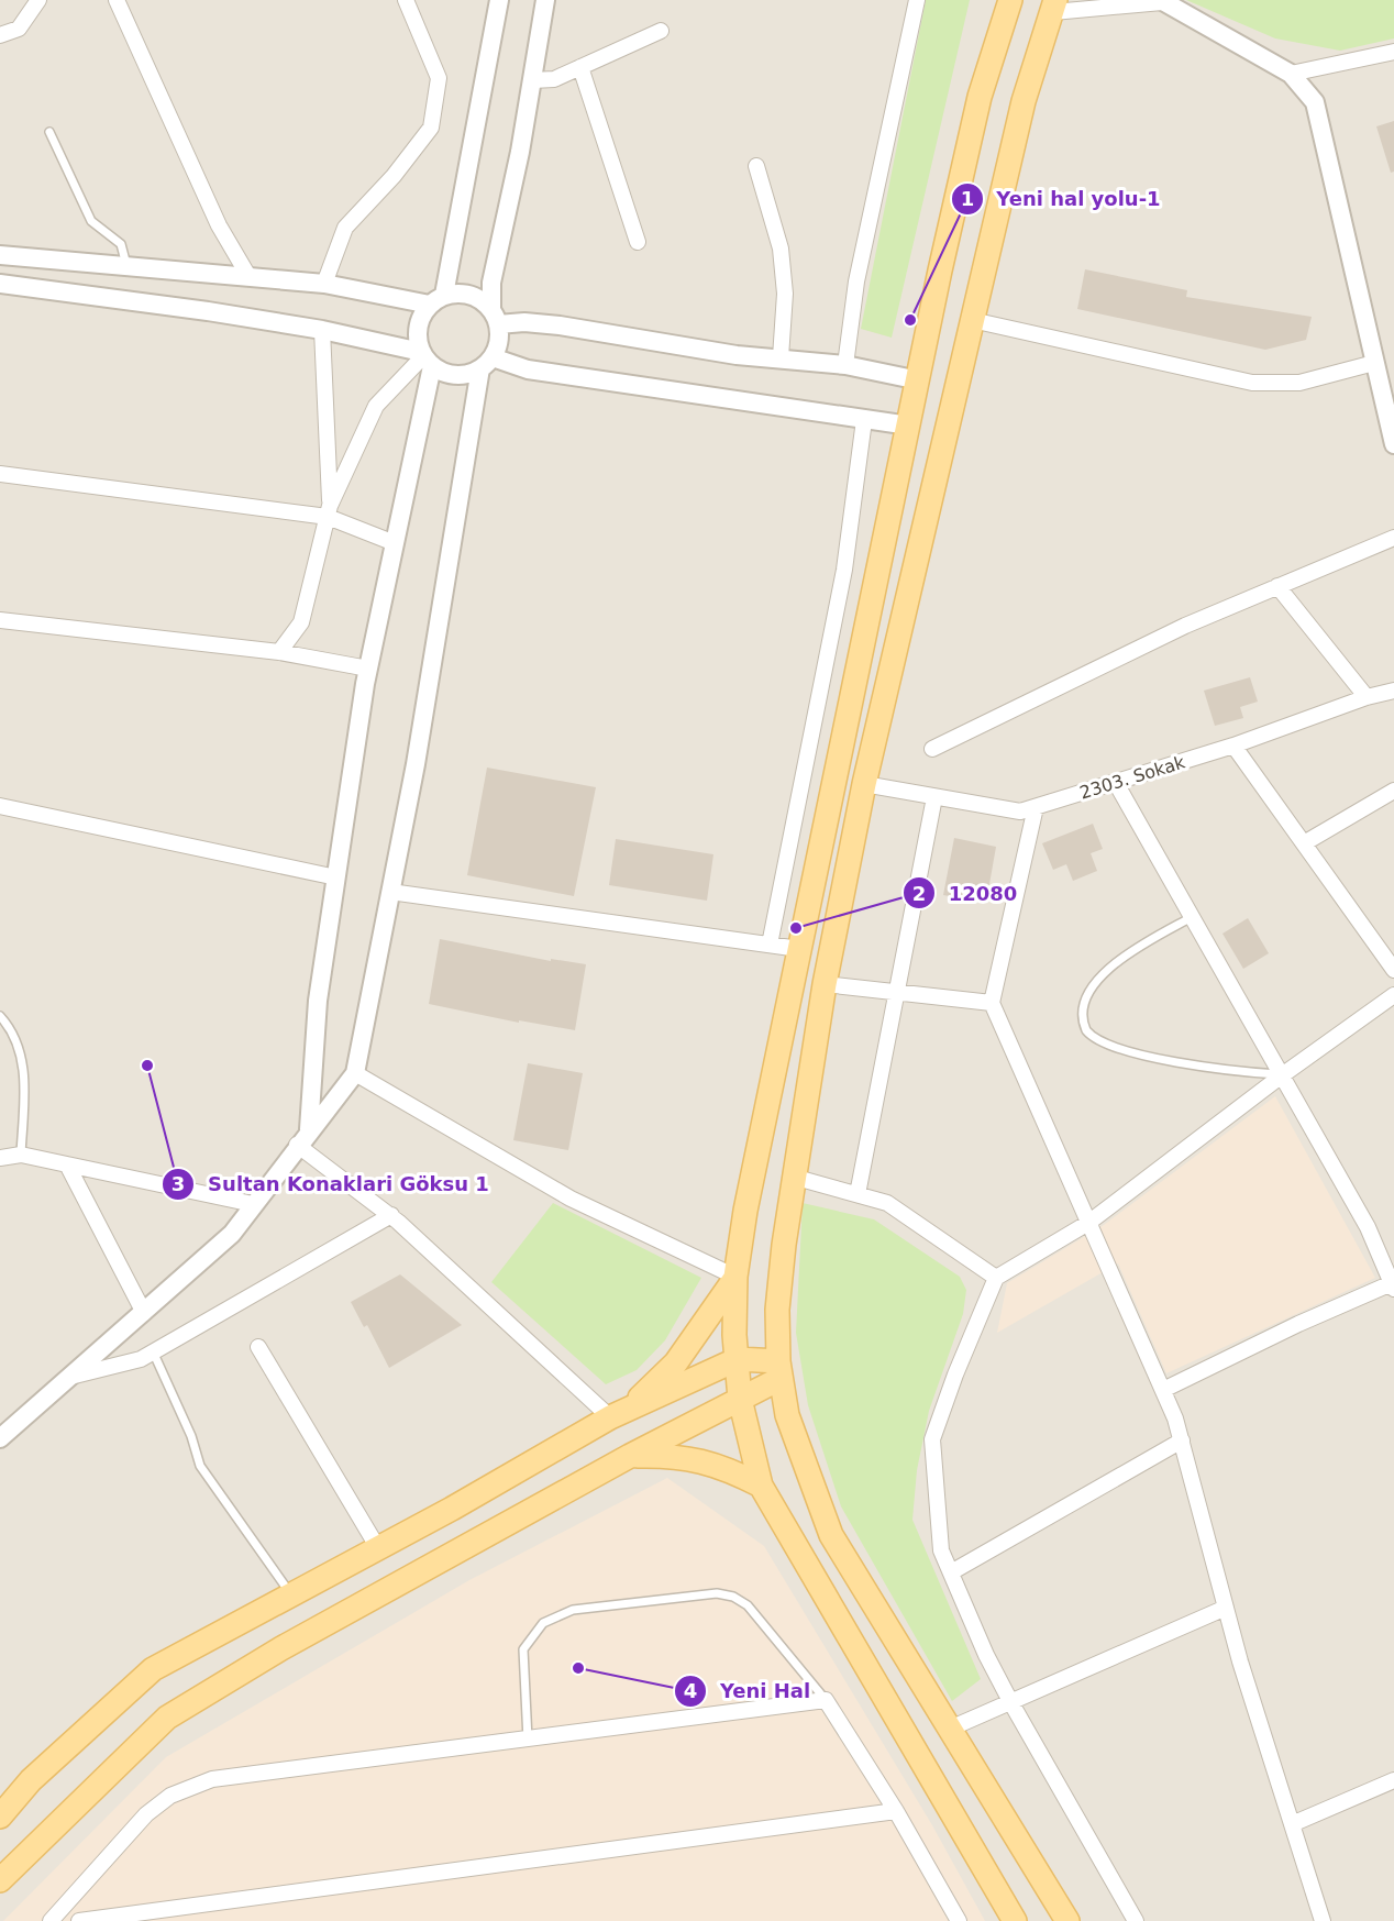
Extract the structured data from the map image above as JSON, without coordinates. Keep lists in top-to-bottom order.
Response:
{
  "streets": {
    "street": ["2303. Sokak"]
  },
  "places": [
    "Yeni hal yolu-1",
    "12080",
    "Sultan Konaklari Göksu 1",
    "Yeni Hal"
  ]
}
